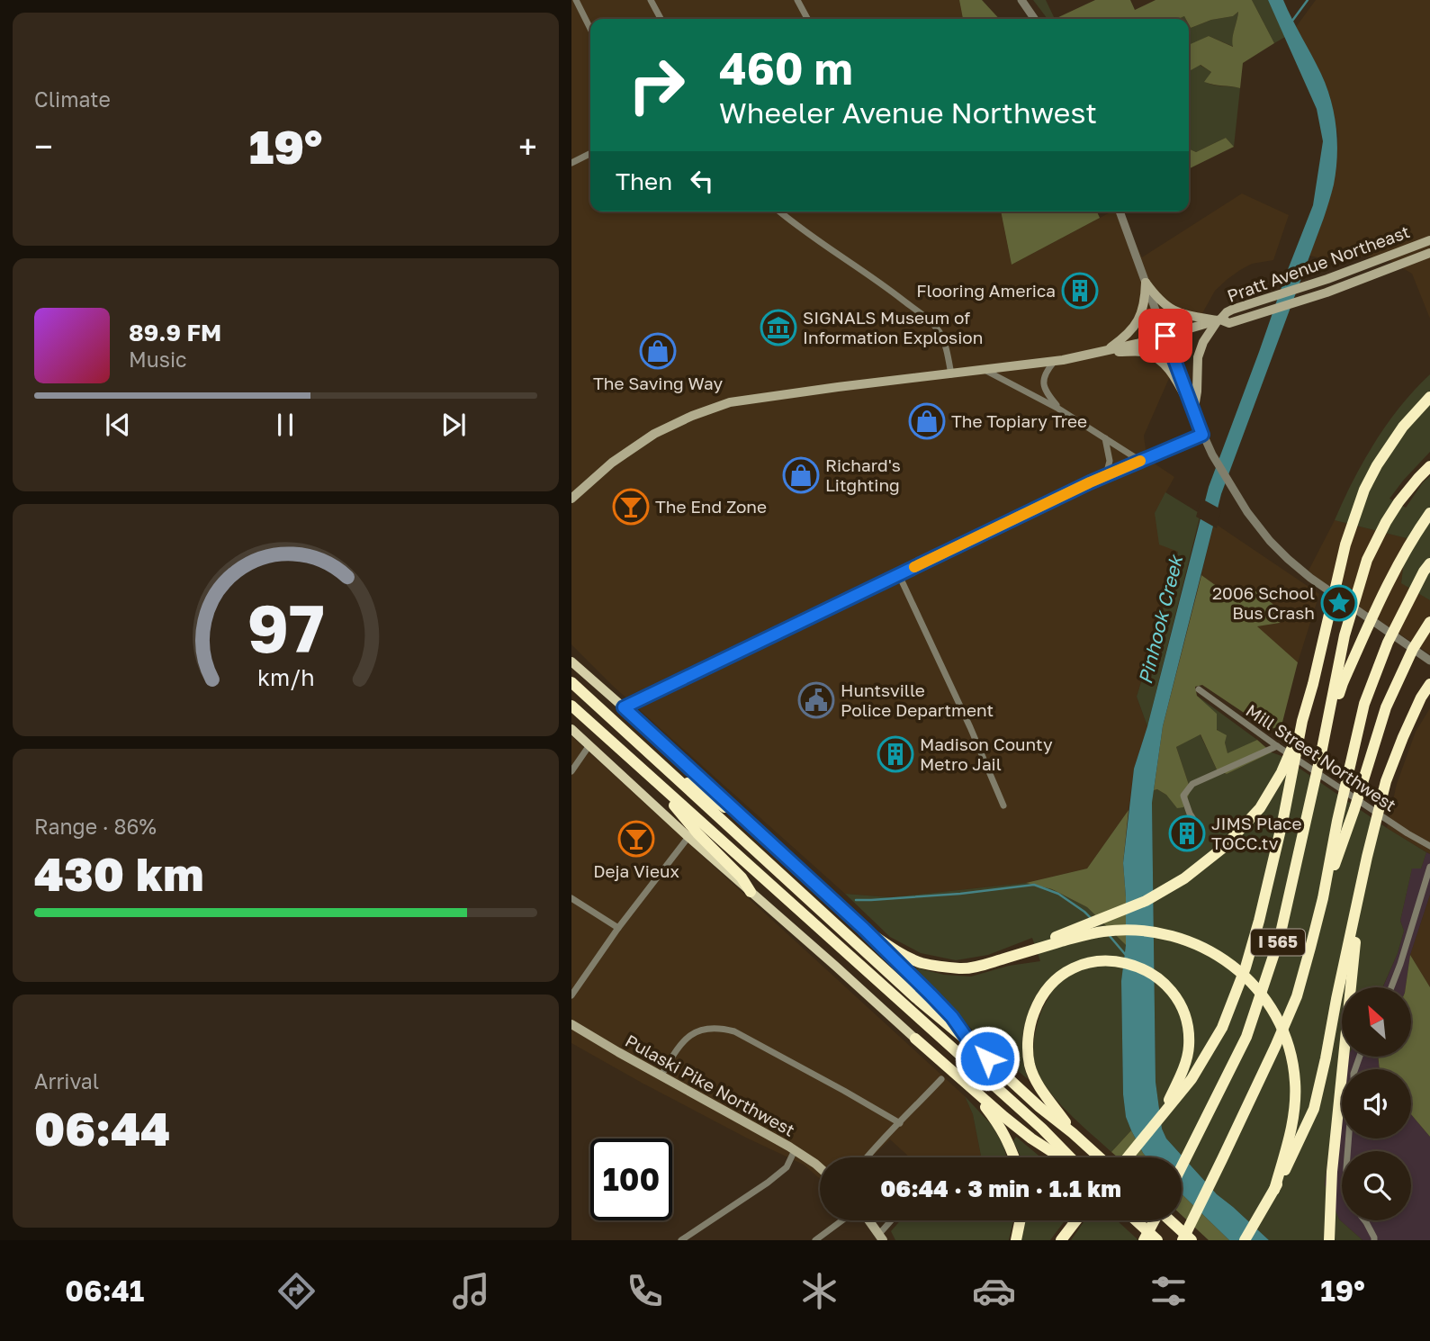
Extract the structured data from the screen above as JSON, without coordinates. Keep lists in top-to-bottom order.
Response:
{
  "streets": {
    "highway": ["I 565"],
    "main road": ["Pratt Avenue Northeast", "Pulaski Pike Northwest"],
    "street": ["Mill Street Northwest"]
  },
  "water": ["Pinhook Creek"],
  "places": {
    "building": ["Flooring America", "Madison County Metro Jail", "JIMS Place TOCC.tv"],
    "museum": ["SIGNALS Museum of Information Explosion"],
    "shop": ["The Saving Way", "The Topiary Tree", "Richard's Litghting"],
    "bar": ["The End Zone", "Deja Vieux"],
    "place": ["2006 School Bus Crash"],
    "public building": ["Huntsville Police Department"]
  },
  "north": "top left",
  "page": {
    "tile": [
      "Climate",
      ["Range · 86%", "430 km"],
      ["Arrival", "06:44"]
    ],
    "turn": ["460 m", "Wheeler Avenue Northwest"],
    "heat": ["−", "19°", "+"],
    "then": "Then",
    "song": ["89.9 FM", "Music"],
    "limit": "100",
    "trip": "06:44 · 3 min · 1.1 km",
    "tabs": ["06:41", "19°"],
    "gauge": ["97", "km/h"]
  }
}
